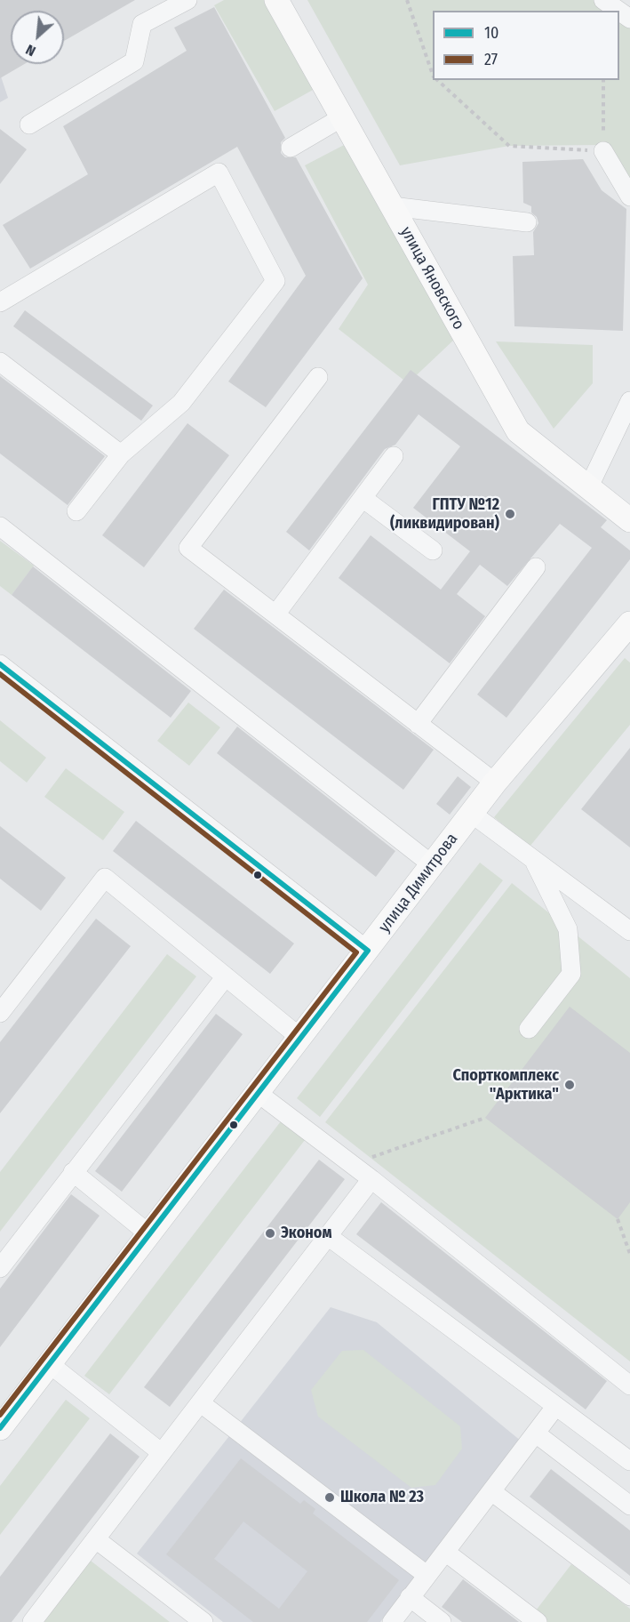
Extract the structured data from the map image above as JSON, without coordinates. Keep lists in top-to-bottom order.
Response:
{
  "streets": {
    "main road": ["улица Яновского", "улица Димитрова"]
  },
  "places": [
    "ГПТУ №12 (ликвидирован)",
    "Спорткомплекс \"Арктика\"",
    "Эконом",
    "Школа № 23"
  ],
  "lines": ["transit line 10", "transit line 27"],
  "legend": ["10", "27"],
  "north": "bottom left"
}
